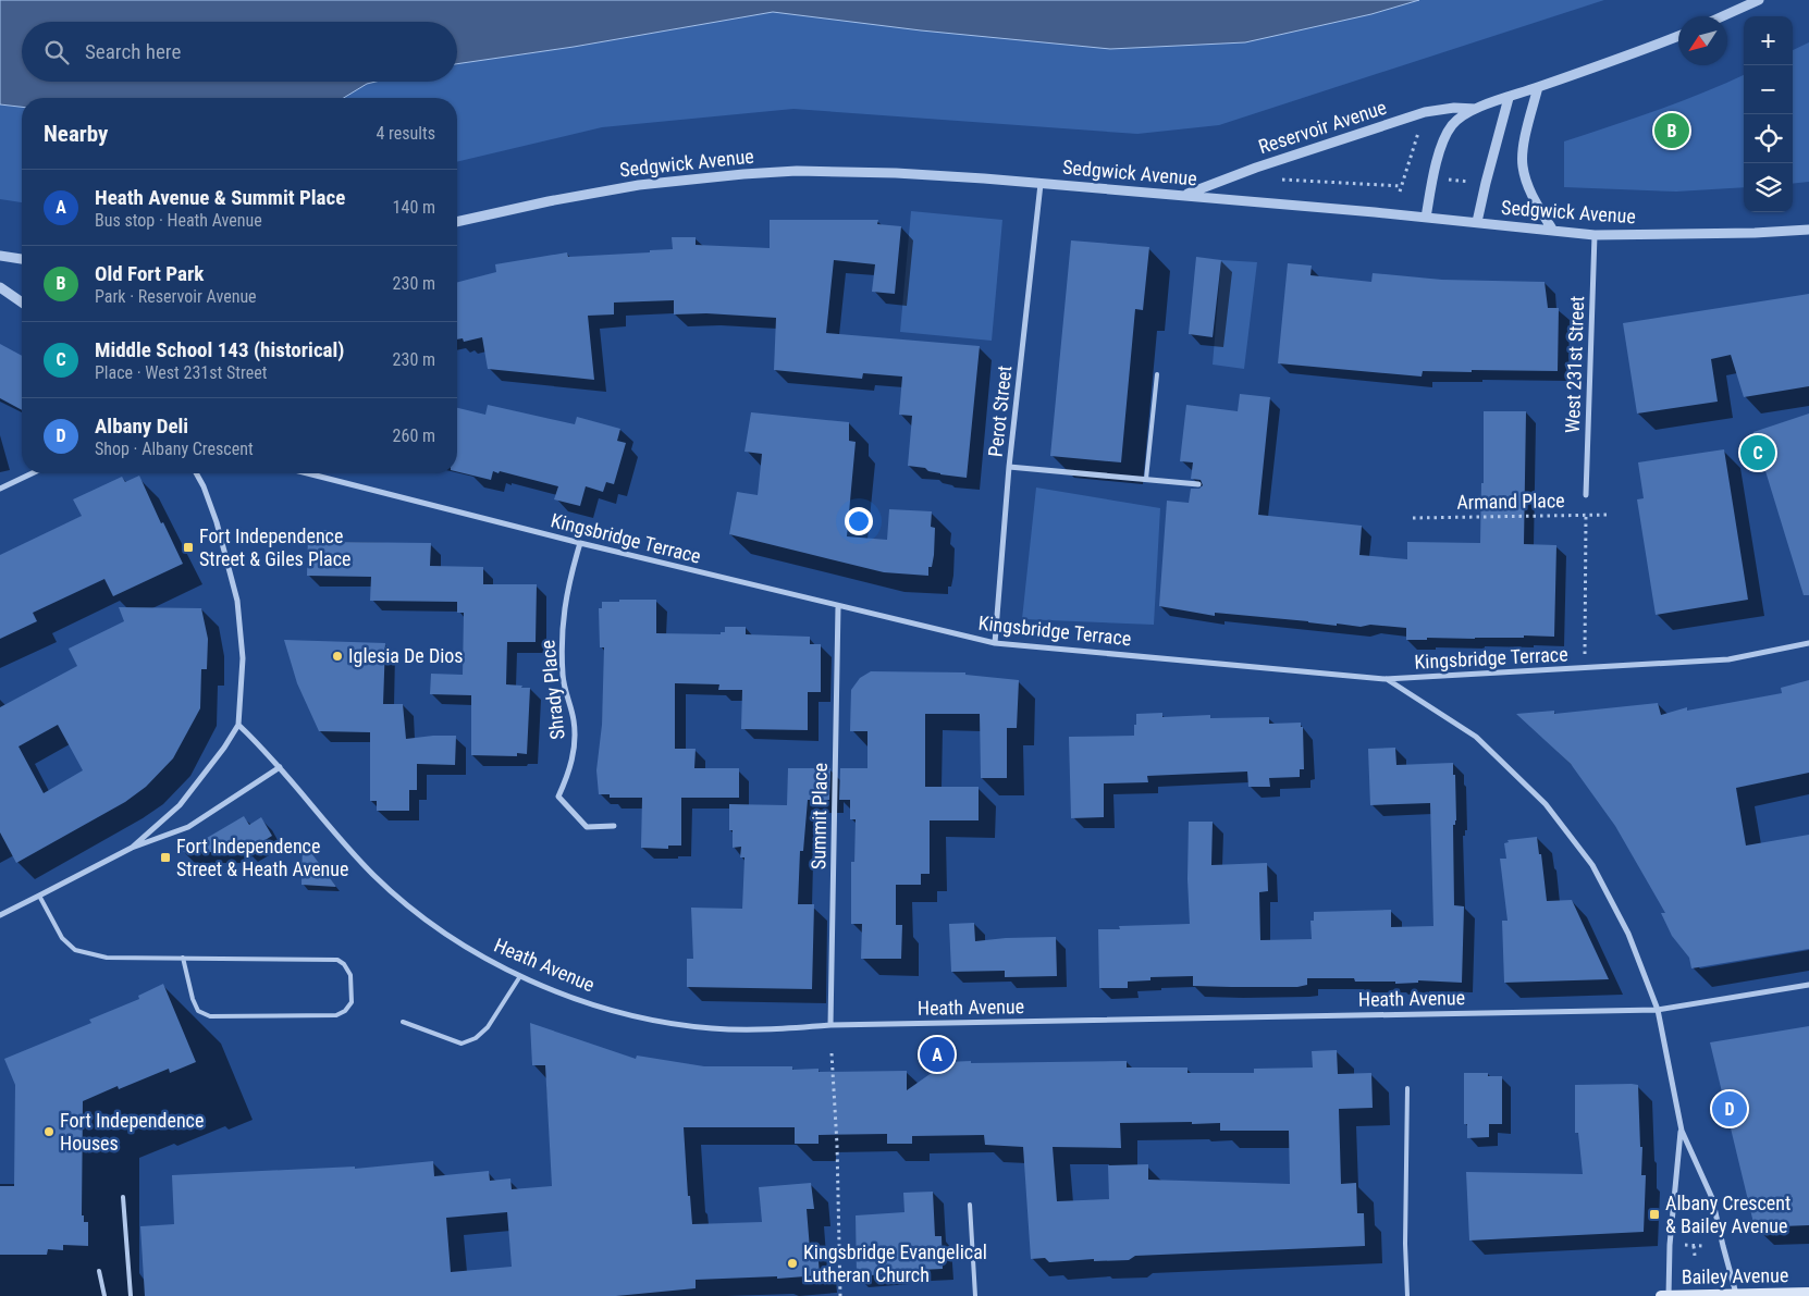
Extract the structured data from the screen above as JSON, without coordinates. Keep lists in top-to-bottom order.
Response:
{
  "streets": {
    "main road": ["Bailey Avenue"],
    "street": [
      "Reservoir Avenue",
      "Sedgwick Avenue",
      "West 231st Street",
      "Perot Street",
      "Kingsbridge Terrace",
      "Shrady Place",
      "Summit Place",
      "Heath Avenue"
    ],
    "path": ["Armand Place"]
  },
  "crossings": [
    ["Reservoir Avenue", "Sedgwick Avenue"],
    ["Sedgwick Avenue", "West 231st Street"],
    ["Sedgwick Avenue", "Perot Street"],
    ["Perot Street", "Kingsbridge Terrace"],
    ["Kingsbridge Terrace", "Shrady Place"],
    ["Kingsbridge Terrace", "Summit Place"],
    ["Summit Place", "Heath Avenue"]
  ],
  "places": {
    "transit": ["Fort Independence Street & Giles Place", "Fort Independence Street & Heath Avenue", "Albany Crescent & Bailey Avenue"],
    "other": ["Iglesia De Dios", "Fort Independence Houses", "Kingsbridge Evangelical Lutheran Church"]
  },
  "north": "bottom left",
  "page": {
    "map_buttons": ["+", "−"],
    "search": "Search here",
    "heading": ["Nearby", "4 results"],
    "pins": [
      "B",
      "C",
      "A",
      "D"
    ],
    "list": [
      {
        "mark": "A",
        "name": "Heath Avenue & Summit Place",
        "note": "Bus stop · Heath Avenue",
        "value": "140 m"
      },
      {
        "mark": "B",
        "name": "Old Fort Park",
        "note": "Park · Reservoir Avenue",
        "value": "230 m"
      },
      {
        "mark": "C",
        "name": "Middle School 143 (historical)",
        "note": "Place · West 231st Street",
        "value": "230 m"
      },
      {
        "mark": "D",
        "name": "Albany Deli",
        "note": "Shop · Albany Crescent",
        "value": "260 m"
      }
    ]
  }
}
